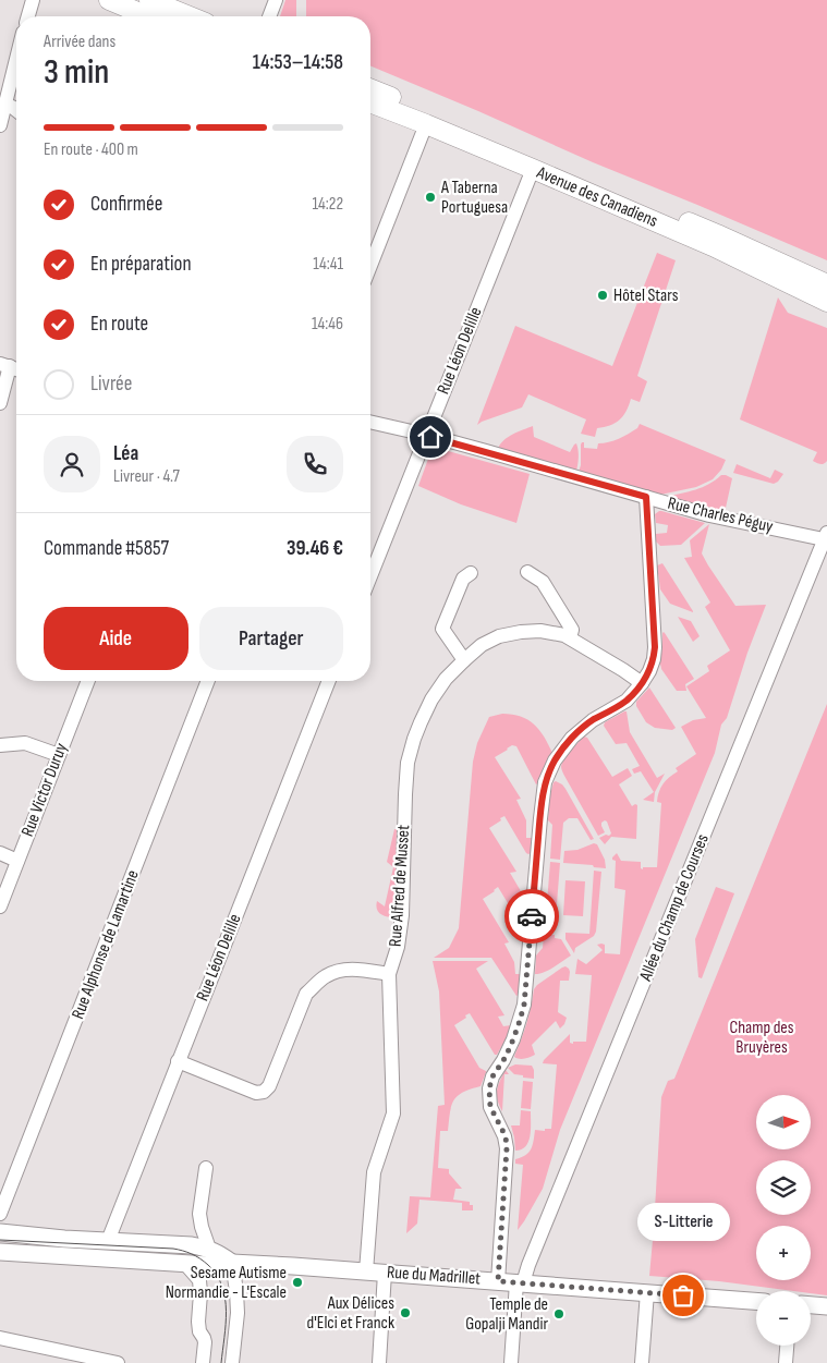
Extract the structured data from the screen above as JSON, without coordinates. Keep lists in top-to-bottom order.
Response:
{
  "streets": {
    "main road": ["Avenue des Canadiens"],
    "street": [
      "Rue Léon Delille",
      "Rue Charles Péguy",
      "Rue Victor Duruy",
      "Rue Alfred de Musset",
      "Allée du Champ de Courses",
      "Rue Alphonse de Lamartine",
      "Rue du Madrillet"
    ]
  },
  "crossings": [
    ["Avenue des Canadiens", "Rue Léon Delille"],
    ["Rue Léon Delille", "Rue Charles Péguy"],
    ["Rue Charles Péguy", "Allée du Champ de Courses"],
    ["Rue Alfred de Musset", "Rue du Madrillet"],
    ["Allée du Champ de Courses", "Rue du Madrillet"]
  ],
  "parks": ["Champ des Bruyères"],
  "places": [
    "A Taberna Portuguesa",
    "Hôtel Stars",
    "Sesame Autisme Normandie - L'Escale",
    "S-Litterie",
    "Aux Délices d'Elci et Franck",
    "Temple de Gopalji Mandir"
  ],
  "north": "right",
  "page": {
    "heading": ["3 min", "Arrivée dans", "14:53–14:58"],
    "panel": [
      "Léa",
      "Livreur · 4.7",
      "Commande #5857",
      "39.46 €"
    ],
    "bar": "En route · 400 m",
    "list": [
      ["Confirmée", "14:22"],
      ["En préparation", "14:41"],
      ["En route", "14:46"],
      "Livrée"
    ],
    "buttons": ["Aide", "Partager"],
    "map_buttons": ["+", "−"],
    "bubble": "S-Litterie"
  }
}
